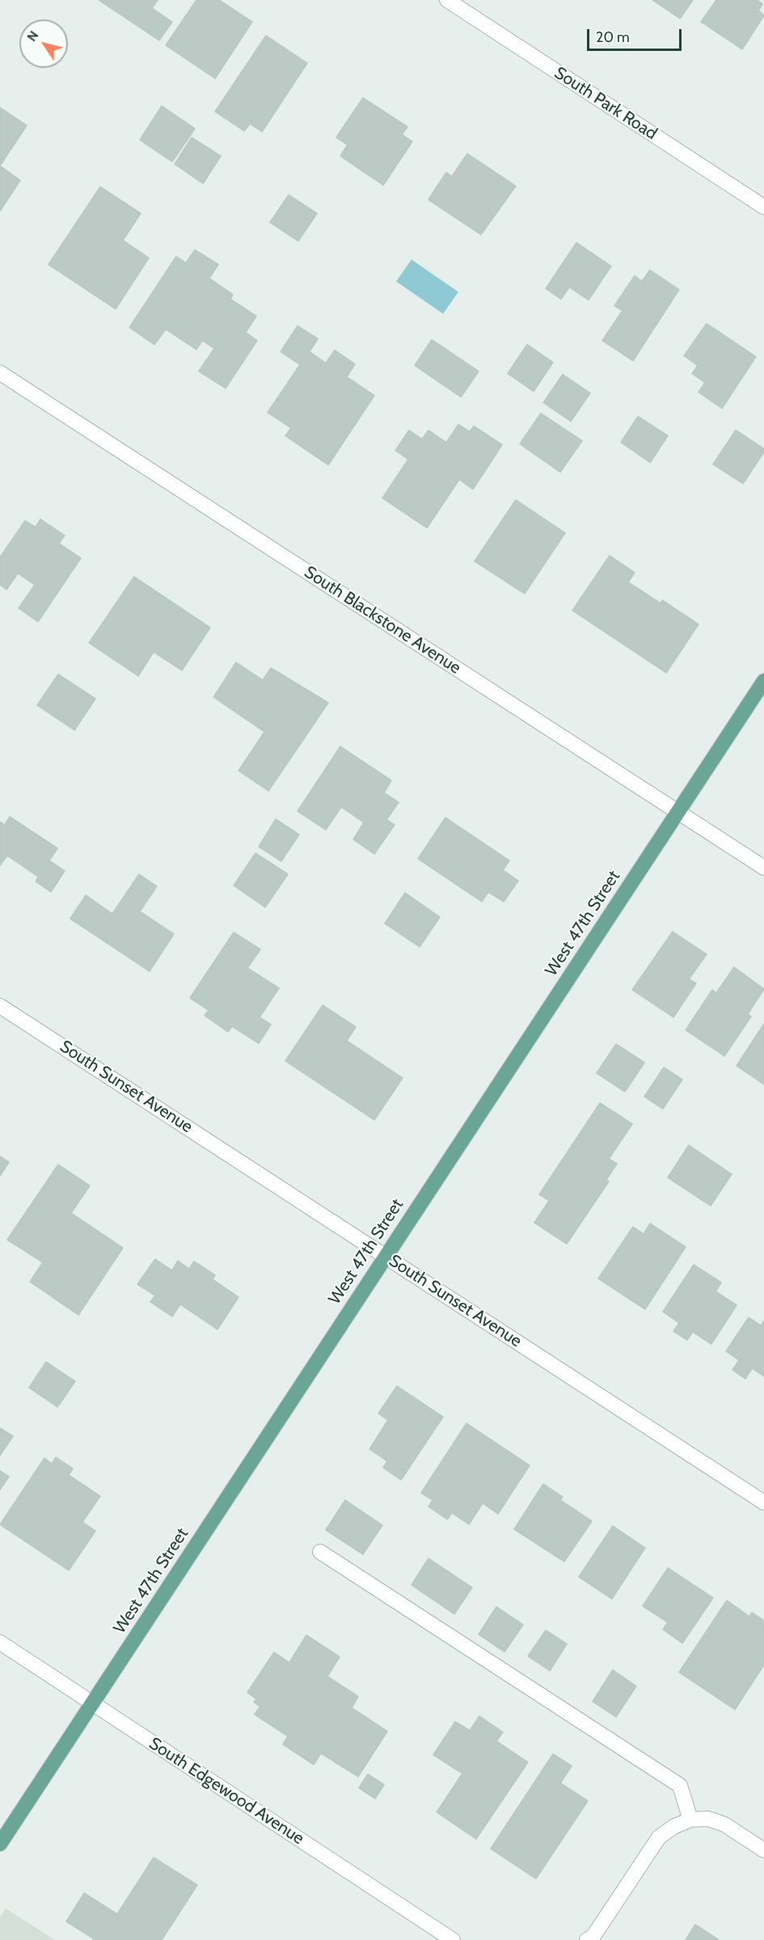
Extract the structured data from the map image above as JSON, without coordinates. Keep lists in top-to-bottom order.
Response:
{
  "streets": {
    "main road": ["West 47th Street"],
    "street": [
      "South Park Road",
      "South Blackstone Avenue",
      "South Sunset Avenue",
      "South Edgewood Avenue"
    ]
  },
  "crossings": [
    ["South Blackstone Avenue", "West 47th Street"],
    ["West 47th Street", "South Sunset Avenue"],
    ["West 47th Street", "South Edgewood Avenue"]
  ],
  "scale_bar": "20 m",
  "north": "top left"
}
